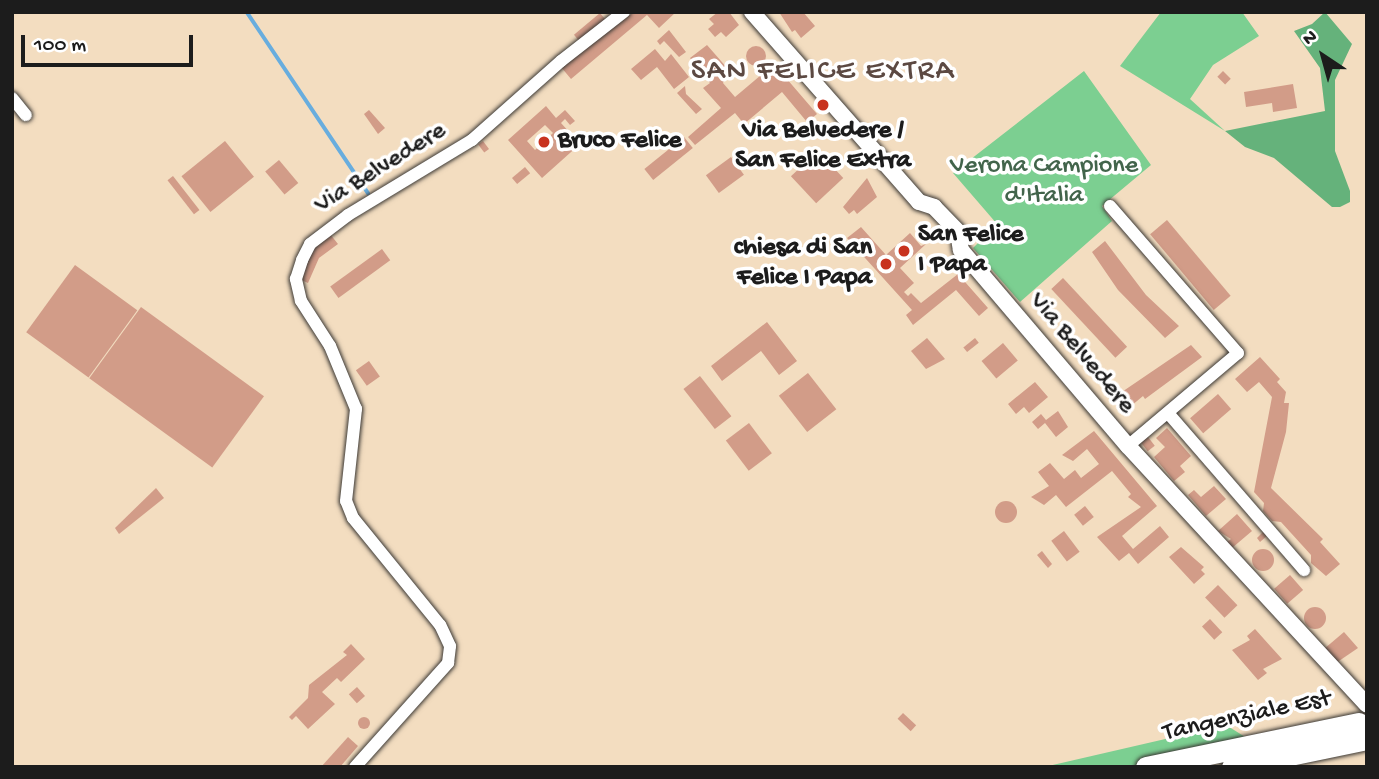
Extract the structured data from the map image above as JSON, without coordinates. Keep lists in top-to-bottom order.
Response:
{
  "streets": {
    "highway": ["Tangenziale Est"],
    "street": ["Via Belvedere"]
  },
  "crossings": [
    ["Via Belvedere", "Tangenziale Est"]
  ],
  "districts": ["SAN FELICE EXTRA"],
  "parks": ["Verona Campione d'Italia"],
  "places": [
    "Via Belvedere / San Felice Extra",
    "Bruco Felice",
    "San Felice I Papa",
    "chiesa di San Felice I Papa"
  ],
  "scale_bar": "100 m",
  "north": "top left"
}
